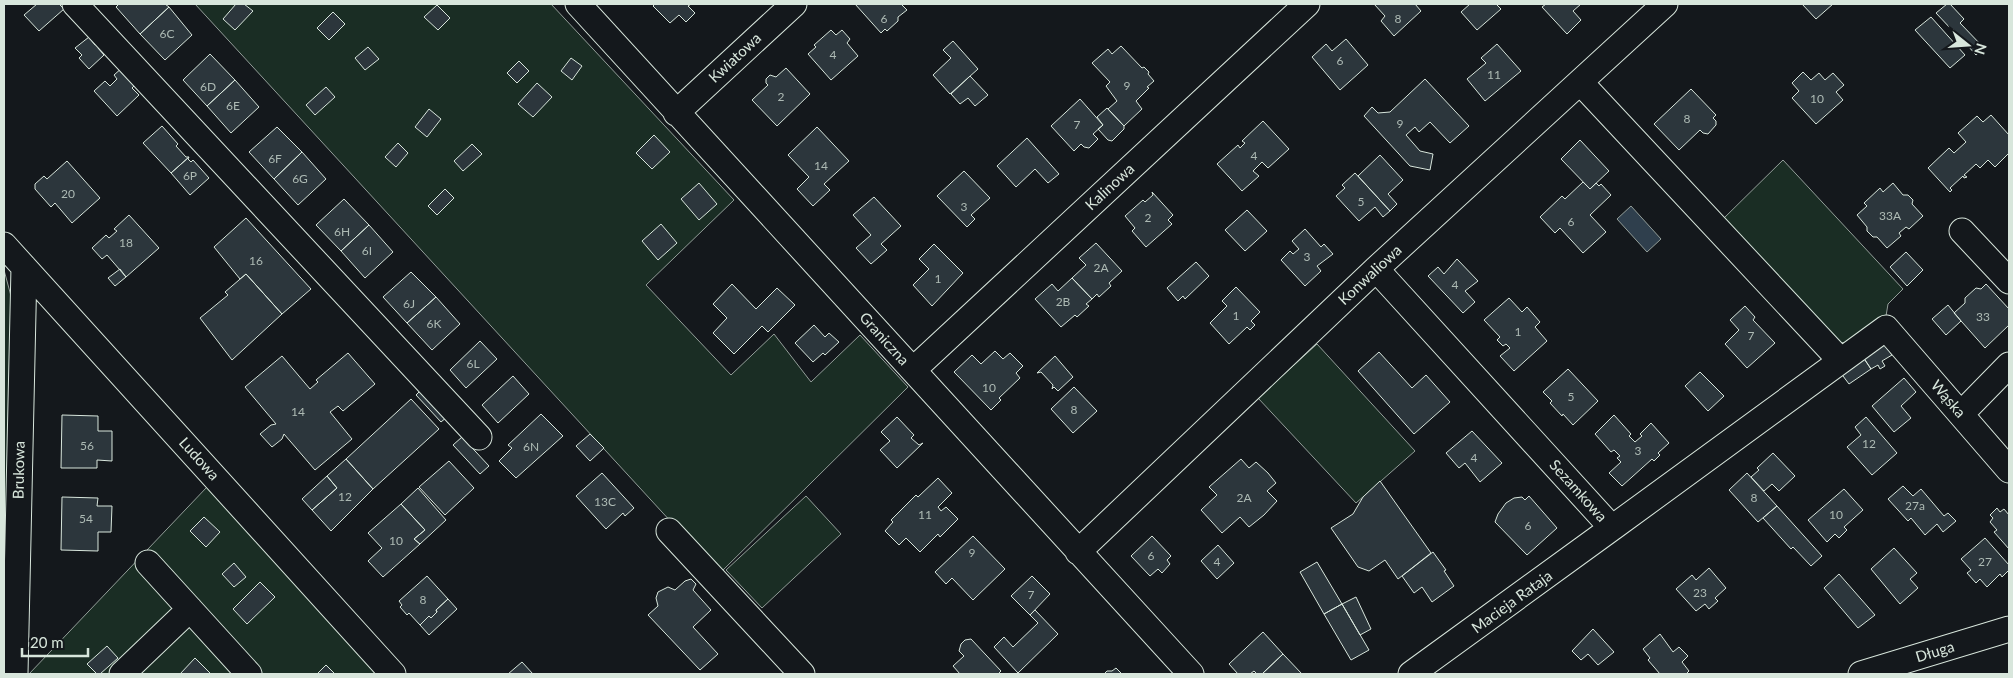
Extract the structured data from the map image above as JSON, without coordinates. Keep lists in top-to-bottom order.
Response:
{
  "streets": {
    "street": [
      "Kwiatowa",
      "Kalinowa",
      "Konwaliowa",
      "Graniczna",
      "Wąska",
      "Ludowa",
      "Brukowa",
      "Sezamkowa",
      "Macieja Rataja",
      "Długa"
    ]
  },
  "crossings": [
    ["Kwiatowa", "Graniczna"],
    ["Kalinowa", "Graniczna"],
    ["Konwaliowa", "Graniczna"],
    ["Konwaliowa", "Sezamkowa"],
    ["Wąska", "Sezamkowa"],
    ["Ludowa", "Brukowa"],
    ["Sezamkowa", "Macieja Rataja"]
  ],
  "house_numbers": [
    "6",
    "8",
    "6C",
    "4",
    "6",
    "11",
    "9",
    "6D",
    "2",
    "10",
    "6E",
    "8",
    "9",
    "7",
    "4",
    "6F",
    "14",
    "6P",
    "6G",
    "20",
    "5",
    "3",
    "33A",
    "2",
    "6",
    "6H",
    "18",
    "6I",
    "3",
    "16",
    "2A",
    "1",
    "4",
    "2B",
    "6J",
    "1",
    "33",
    "6K",
    "1",
    "7",
    "6L",
    "10",
    "5",
    "8",
    "14",
    "12",
    "56",
    "6N",
    "3",
    "4",
    "12",
    "2A",
    "8",
    "13C",
    "27a",
    "11",
    "10",
    "54",
    "6",
    "10",
    "9",
    "6",
    "4",
    "27",
    "23",
    "7",
    "8"
  ],
  "scale_bar": "20 m",
  "north": "right"
}
